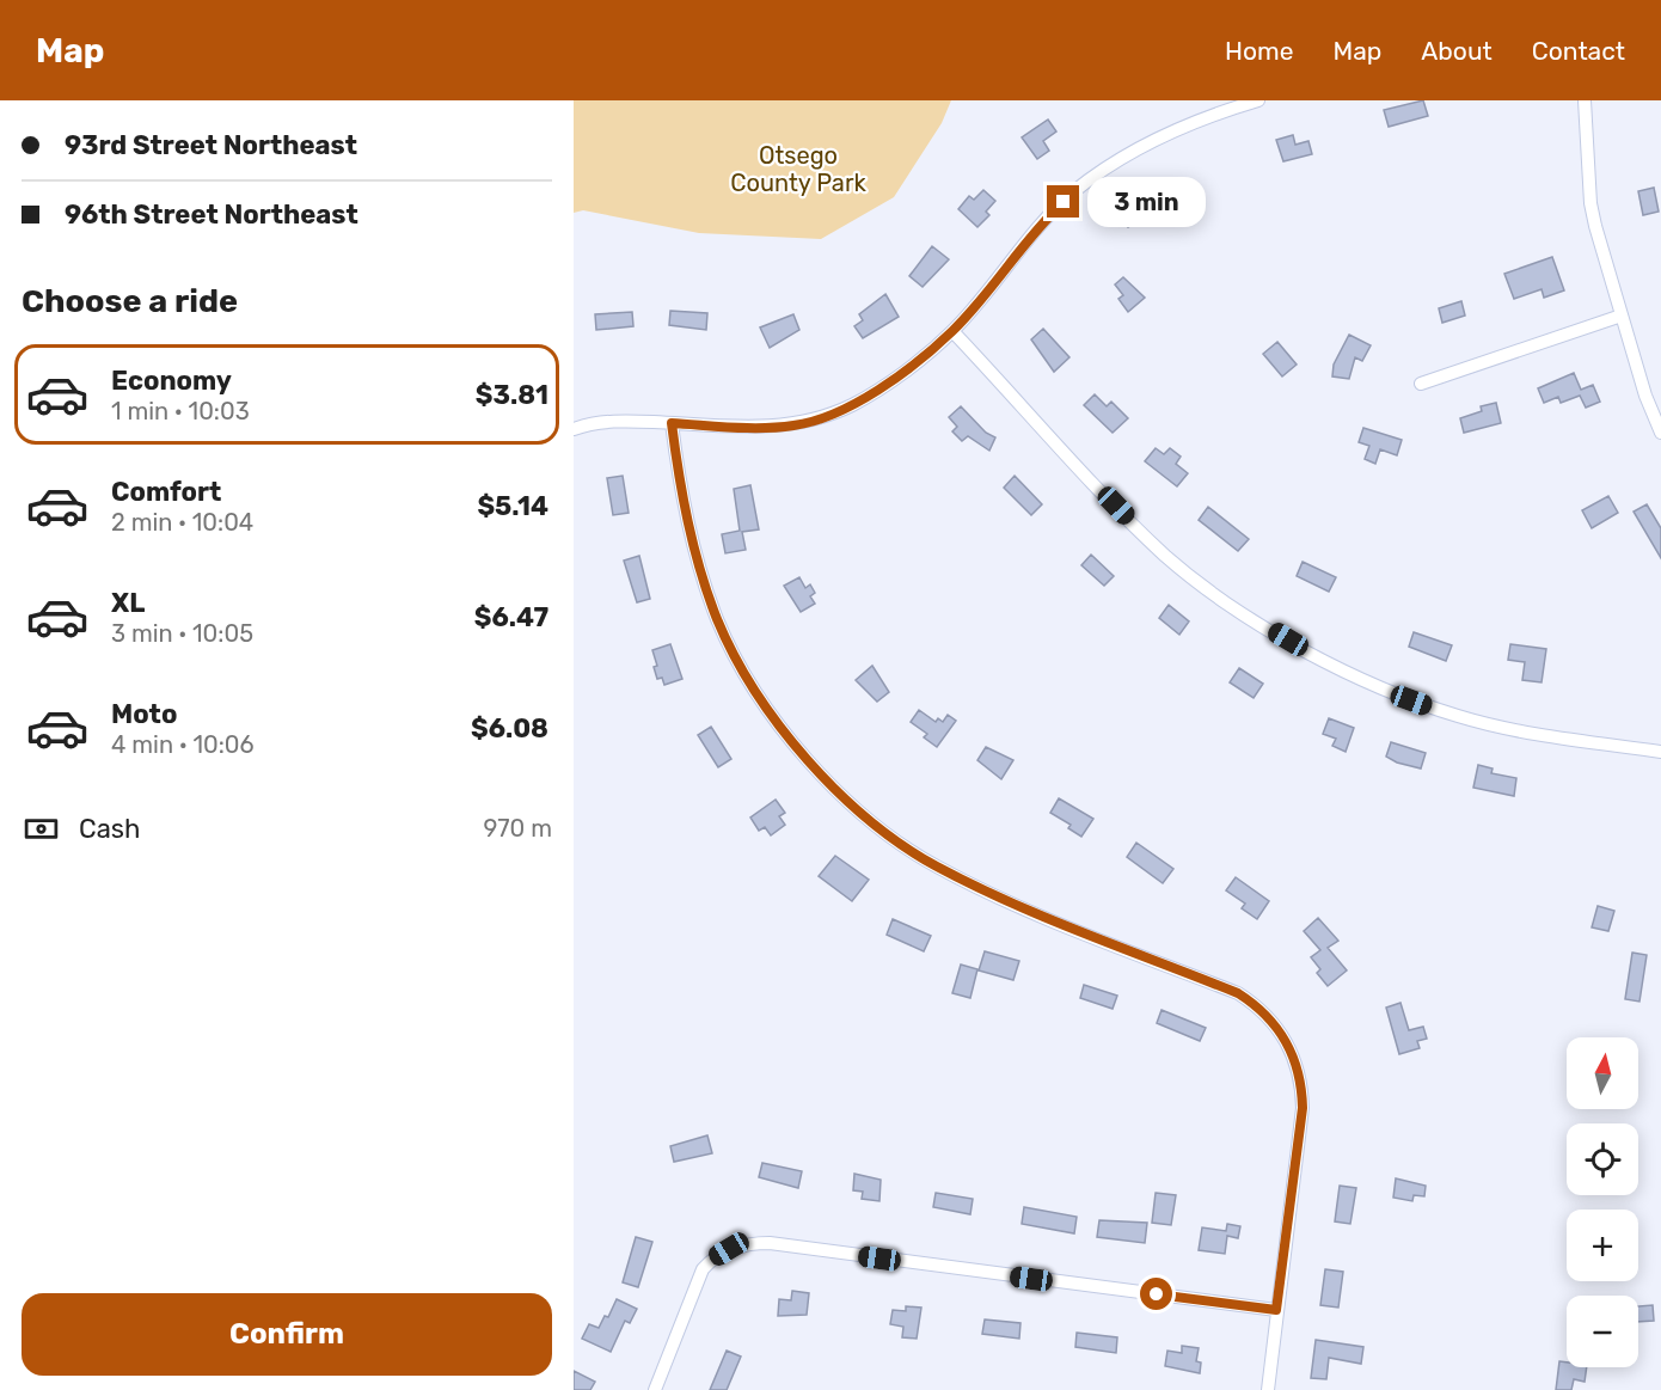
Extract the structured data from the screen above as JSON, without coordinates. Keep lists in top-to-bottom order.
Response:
{
  "parks": ["Otsego County Park"],
  "north": "top",
  "page": {
    "header": "Map",
    "nav": [
      "Home",
      "Map",
      "About",
      "Contact"
    ],
    "banner": ["93rd Street Northeast", "96th Street Northeast"],
    "bubble": "3 min",
    "heading": "Choose a ride",
    "list": [
      {
        "name": "Economy",
        "note": "1 min · 10:03",
        "value": "$3.81"
      },
      {
        "name": "Comfort",
        "note": "2 min · 10:04",
        "value": "$5.14"
      },
      {
        "name": "XL",
        "note": "3 min · 10:05",
        "value": "$6.47"
      },
      {
        "name": "Moto",
        "note": "4 min · 10:06",
        "value": "$6.08"
      }
    ],
    "pay": ["Cash", "970 m"],
    "map_buttons": ["+", "−"],
    "buttons": "Confirm"
  }
}
